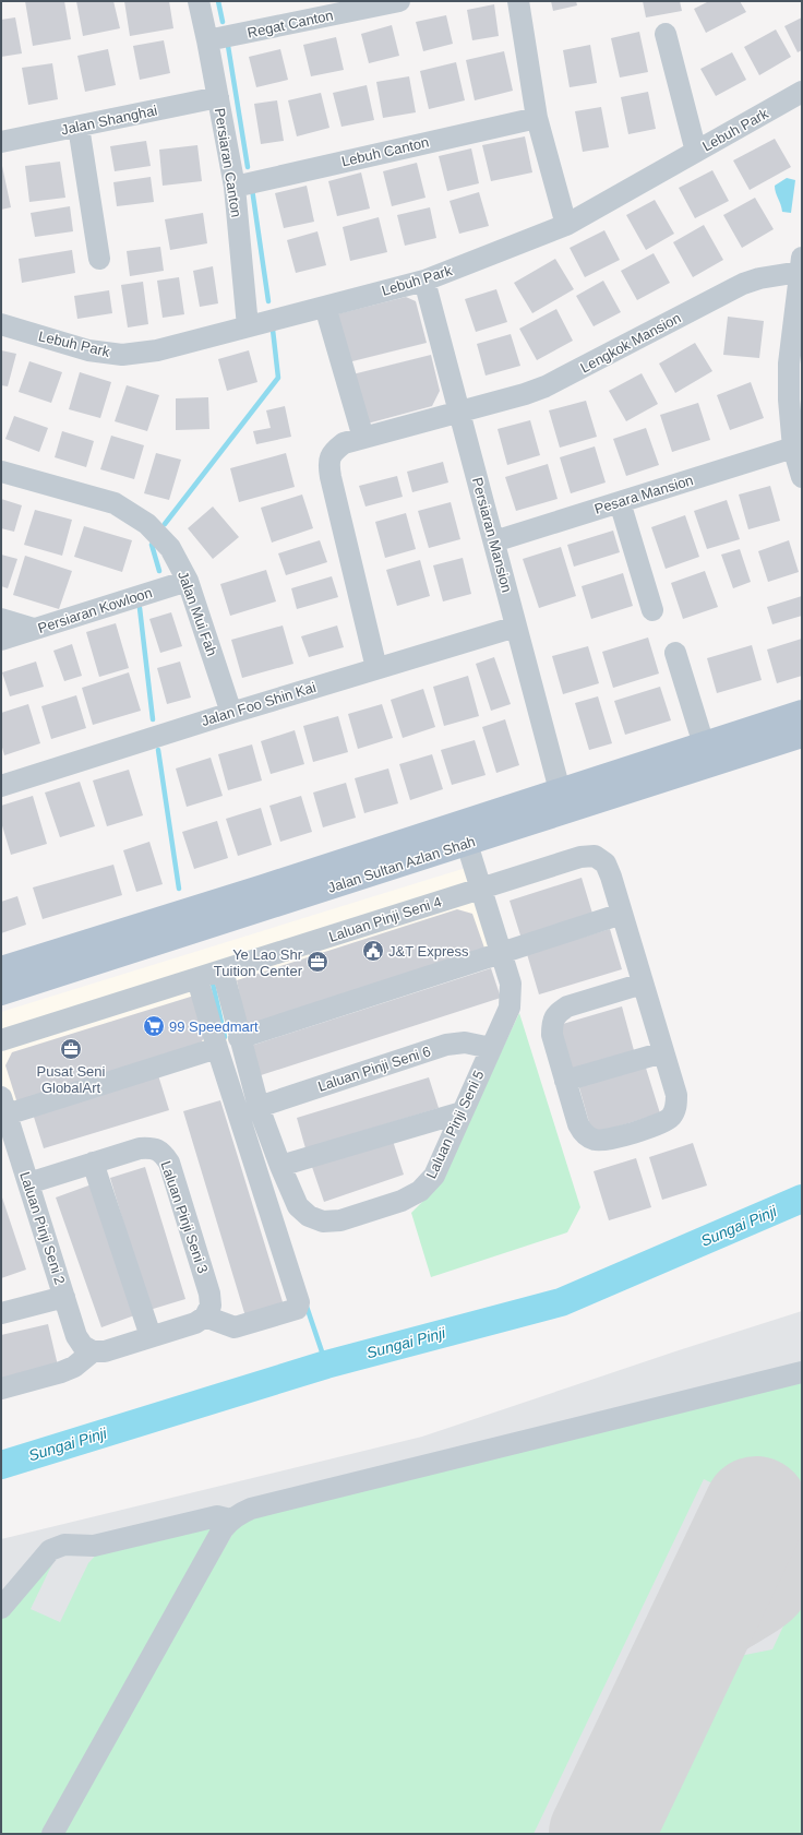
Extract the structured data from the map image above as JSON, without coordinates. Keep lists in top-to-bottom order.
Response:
{
  "streets": {
    "main road": ["Jalan Sultan Azlan Shah"],
    "street": [
      "Regat Canton",
      "Jalan Shanghai",
      "Lebuh Park",
      "Lebuh Canton",
      "Persiaran Canton",
      "Lengkok Mansion",
      "Pesara Mansion",
      "Persiaran Mansion",
      "Persiaran Kowloon",
      "Jalan Mui Fah",
      "Jalan Foo Shin Kai",
      "Laluan Pinji Seni 4",
      "Laluan Pinji Seni 6",
      "Laluan Pinji Seni 5",
      "Laluan Pinji Seni 3",
      "Laluan Pinji Seni 2"
    ]
  },
  "crossings": [
    ["Regat Canton", "Persiaran Canton"],
    ["Jalan Shanghai", "Persiaran Canton"],
    ["Lebuh Park", "Persiaran Canton"],
    ["Lebuh Park", "Persiaran Mansion"],
    ["Lebuh Canton", "Persiaran Canton"],
    ["Lengkok Mansion", "Persiaran Mansion"],
    ["Lengkok Mansion", "Jalan Foo Shin Kai"],
    ["Pesara Mansion", "Persiaran Mansion"],
    ["Persiaran Mansion", "Jalan Foo Shin Kai"],
    ["Persiaran Mansion", "Jalan Sultan Azlan Shah"],
    ["Persiaran Kowloon", "Jalan Mui Fah"],
    ["Jalan Mui Fah", "Jalan Foo Shin Kai"],
    ["Jalan Sultan Azlan Shah", "Laluan Pinji Seni 5"],
    ["Laluan Pinji Seni 4", "Laluan Pinji Seni 5"],
    ["Laluan Pinji Seni 6", "Laluan Pinji Seni 5"],
    ["Laluan Pinji Seni 3", "Laluan Pinji Seni 2"]
  ],
  "water": ["Sungai Pinji"],
  "places": {
    "public building": ["J&T Express"],
    "office": ["Ye Lao Shr Tuition Center", "Pusat Seni GlobalArt"],
    "supermarket": ["99 Speedmart"]
  }
}
